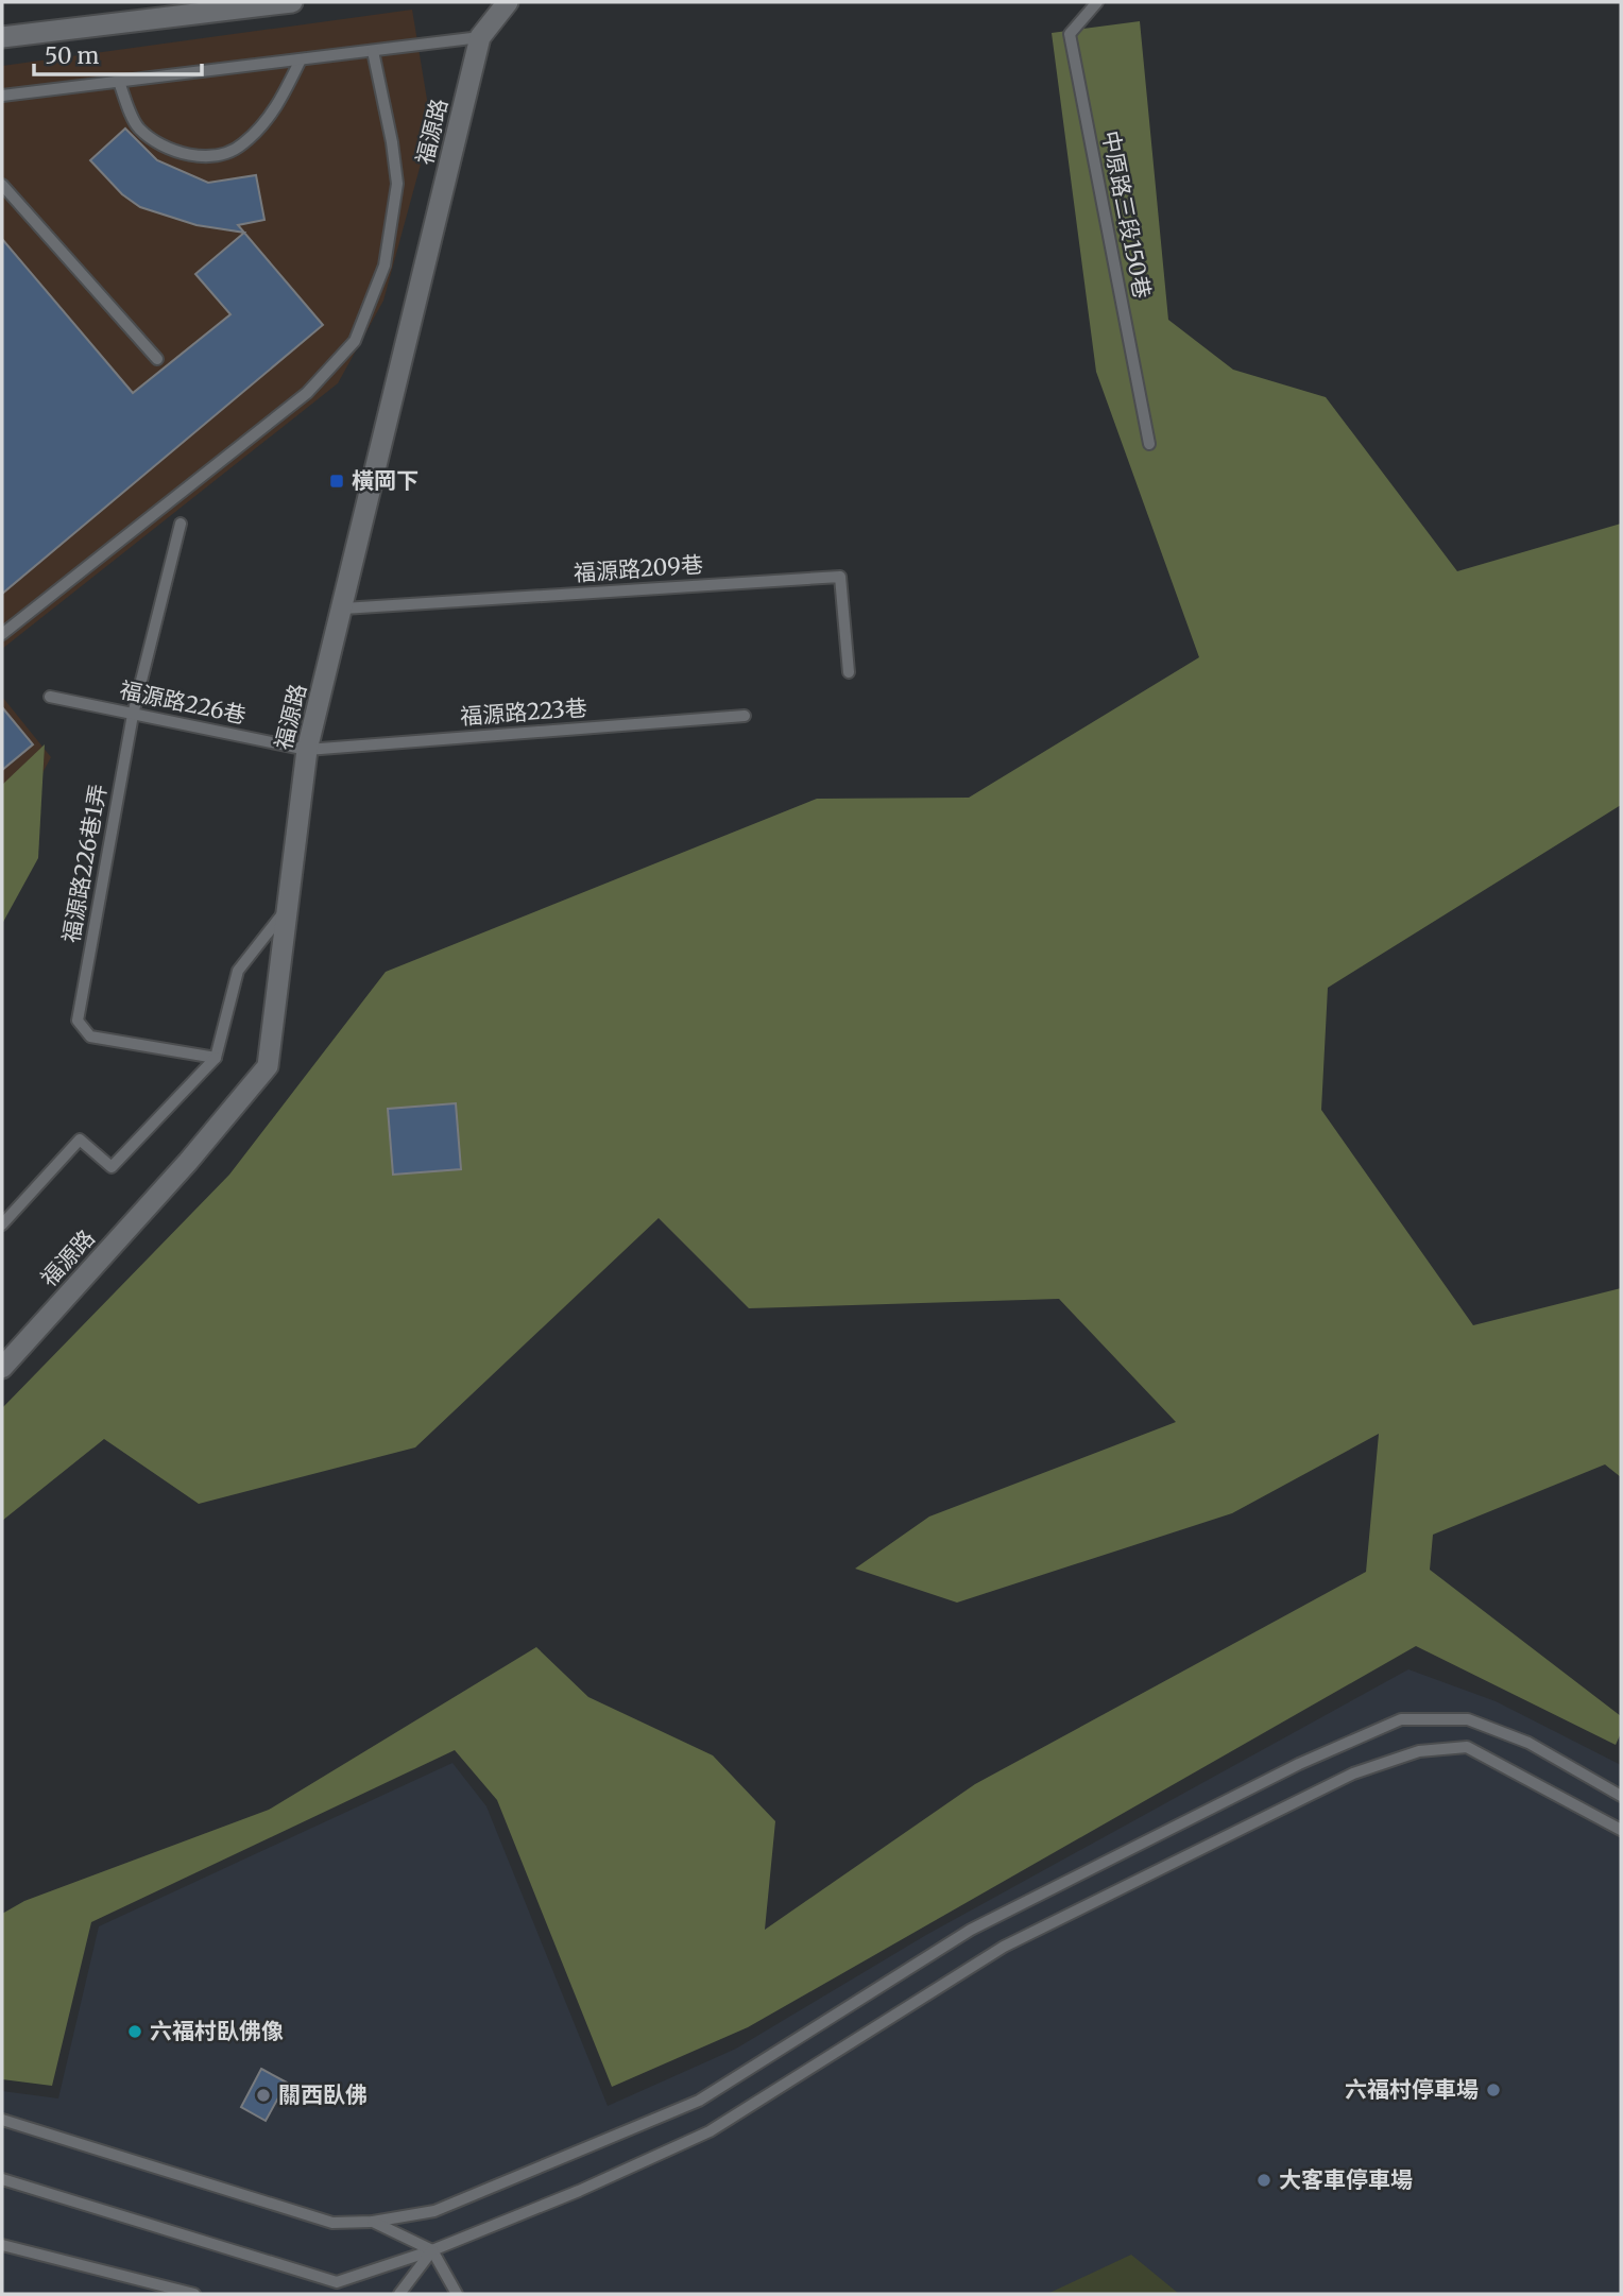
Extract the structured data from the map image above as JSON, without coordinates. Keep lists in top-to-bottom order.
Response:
{
  "streets": {
    "street": ["福源路"],
    "lane": [
      "中原路三段150巷",
      "福源路209巷",
      "福源路226巷",
      "福源路223巷",
      "福源路226巷1弄"
    ]
  },
  "crossings": [
    ["福源路", "福源路209巷"],
    ["福源路", "福源路226巷"],
    ["福源路", "福源路223巷"],
    ["福源路226巷", "福源路223巷"],
    ["福源路226巷", "福源路226巷1弄"]
  ],
  "places": {
    "transit": ["橫岡下"],
    "other": [
      "六福村臥佛像",
      "六福村停車場",
      "關西臥佛",
      "大客車停車場"
    ]
  },
  "scale_bar": "50 m"
}
